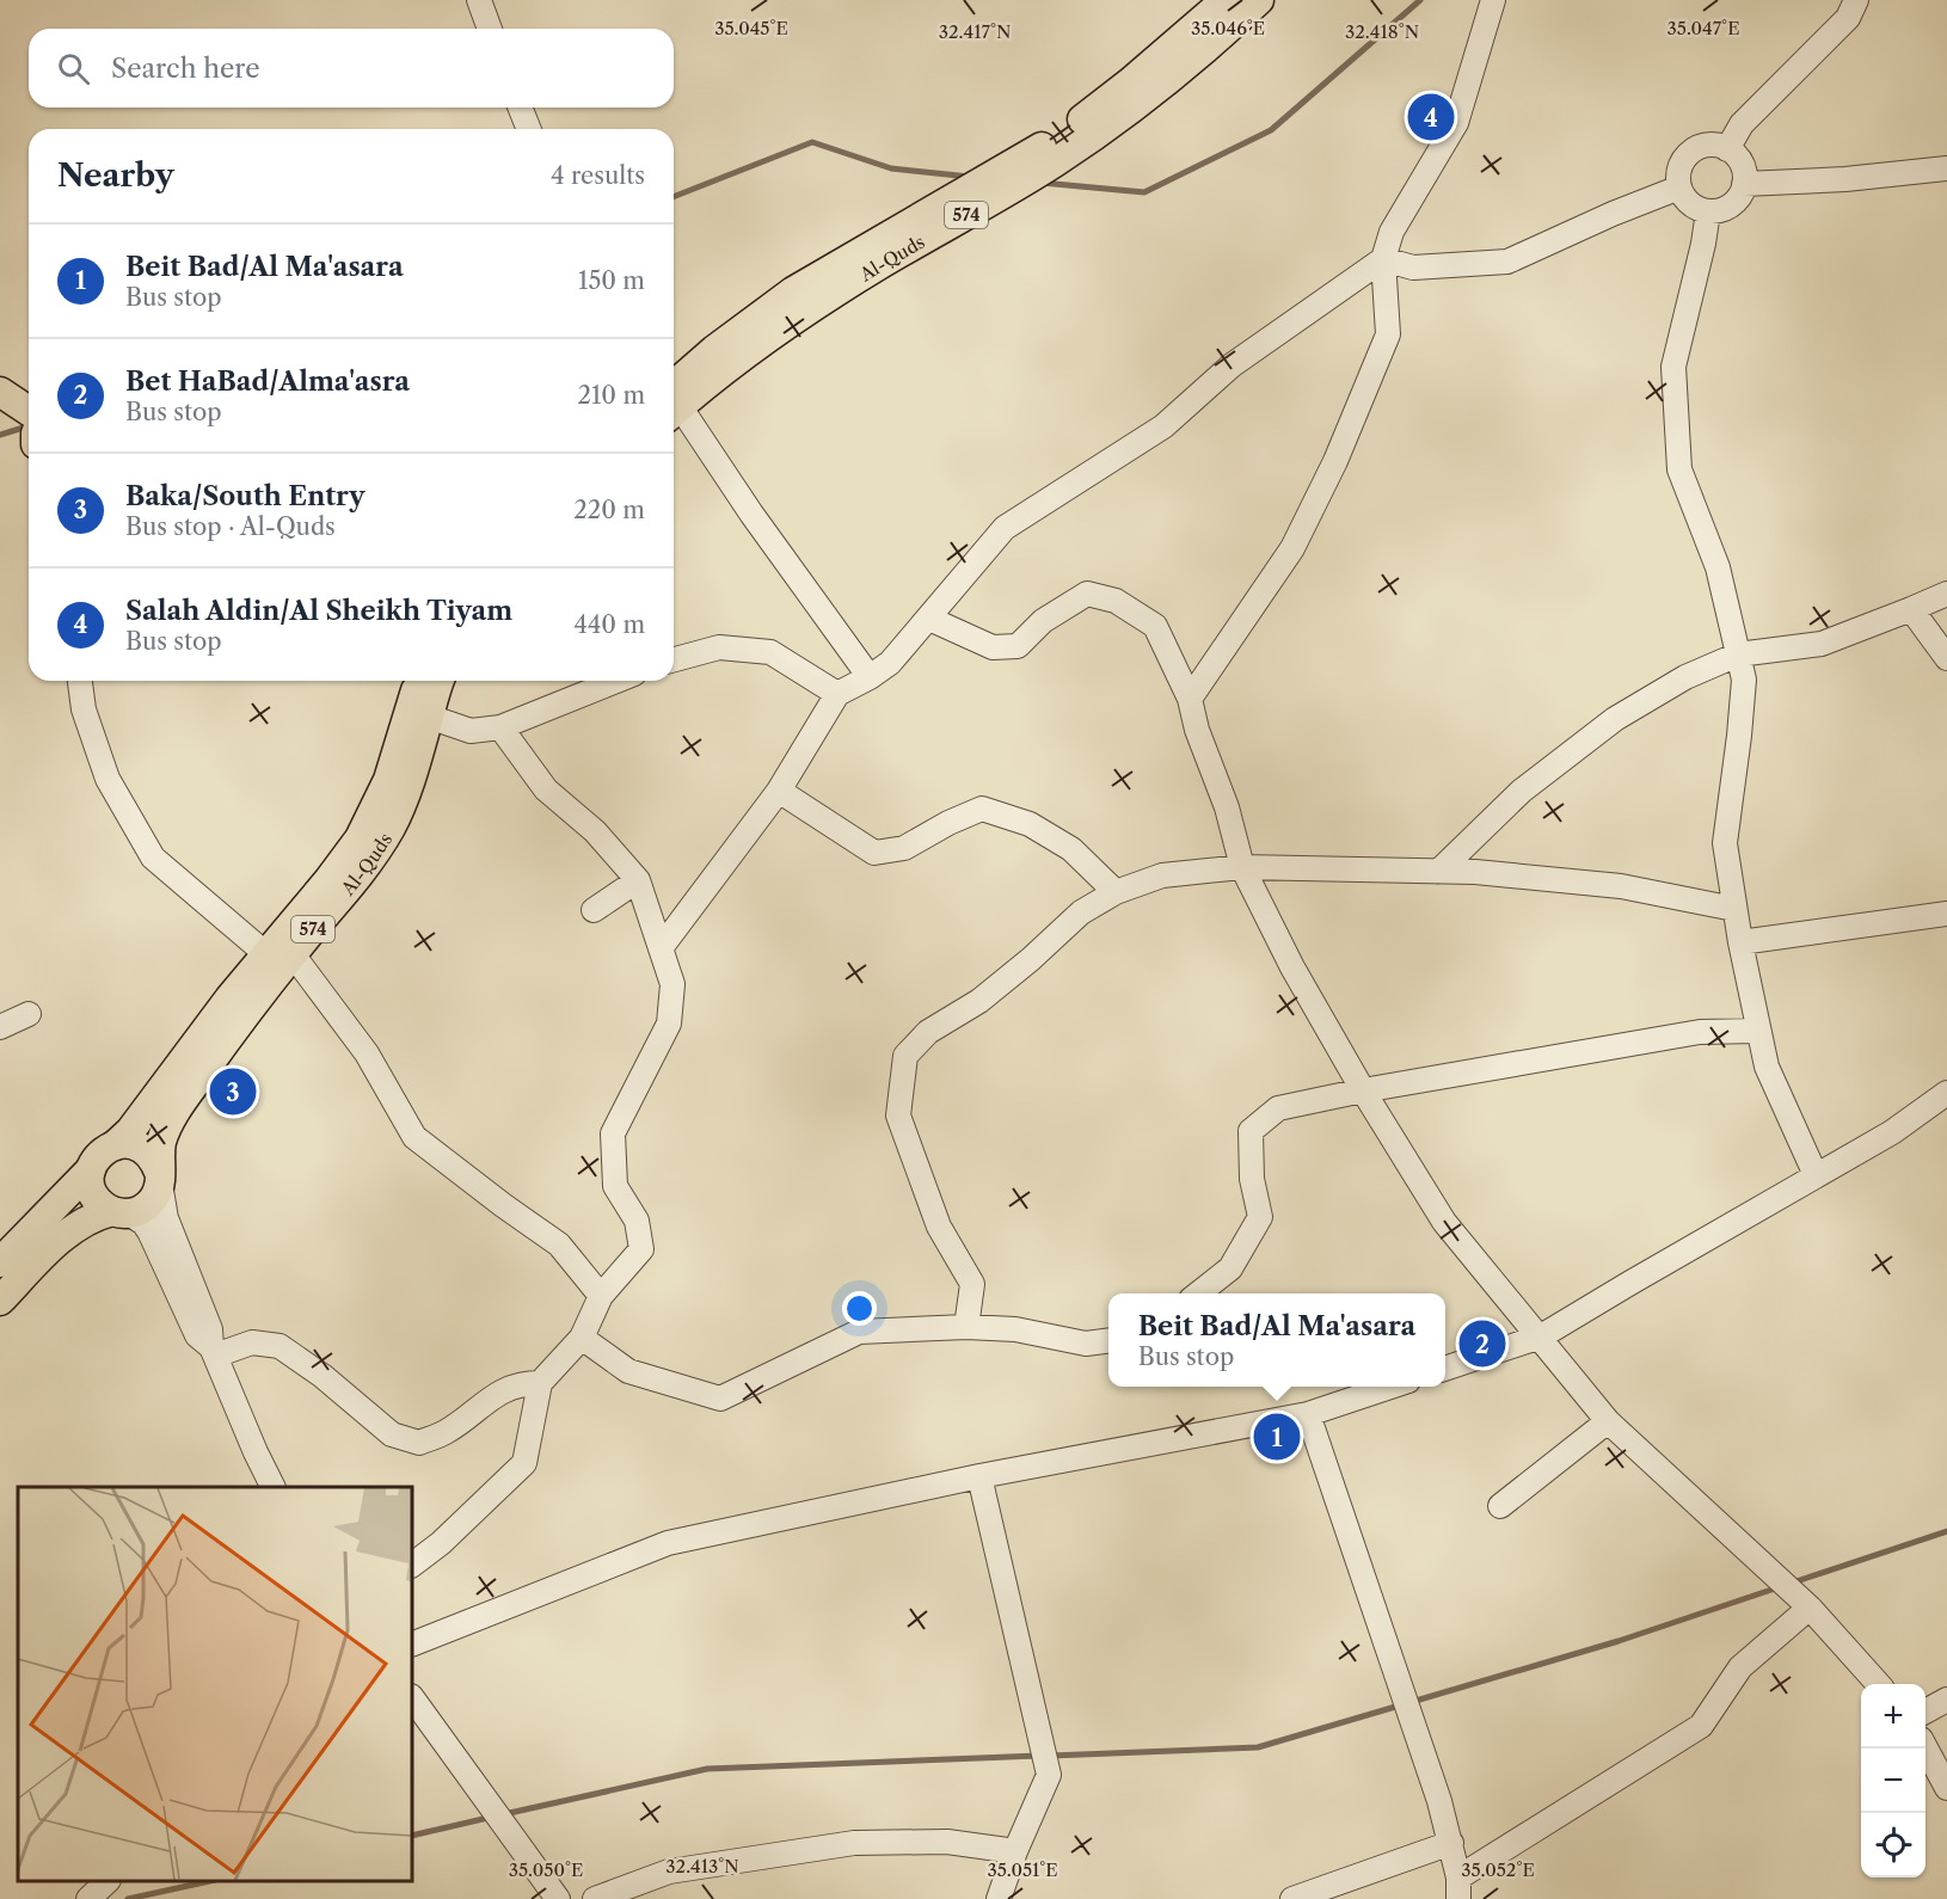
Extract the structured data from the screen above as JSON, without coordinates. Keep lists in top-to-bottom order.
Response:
{
  "streets": {
    "main road": ["574", "Al-Quds"]
  },
  "crossings": [
    ["574", "Al-Quds"]
  ],
  "page": {
    "search": "Search here",
    "pins": [
      "4",
      "3",
      "2",
      "1"
    ],
    "heading": ["Nearby", "4 results"],
    "list": [
      {
        "mark": "1",
        "name": "Beit Bad/Al Ma'asara",
        "note": "Bus stop",
        "value": "150 m"
      },
      {
        "mark": "2",
        "name": "Bet HaBad/Alma'asra",
        "note": "Bus stop",
        "value": "210 m"
      },
      {
        "mark": "3",
        "name": "Baka/South Entry",
        "note": "Bus stop · Al-Quds",
        "value": "220 m"
      },
      {
        "mark": "4",
        "name": "Salah Aldin/Al Sheikh Tiyam",
        "note": "Bus stop",
        "value": "440 m"
      }
    ],
    "popup": ["Beit Bad/Al Ma'asara", "Bus stop"],
    "map_buttons": ["+", "−"]
  },
  "coordinates": [
    "35.045°E",
    "35.046°E",
    "35.047°E",
    "32.417°N",
    "32.418°N",
    "32.413°N",
    "35.050°E",
    "35.051°E",
    "35.052°E"
  ]
}
